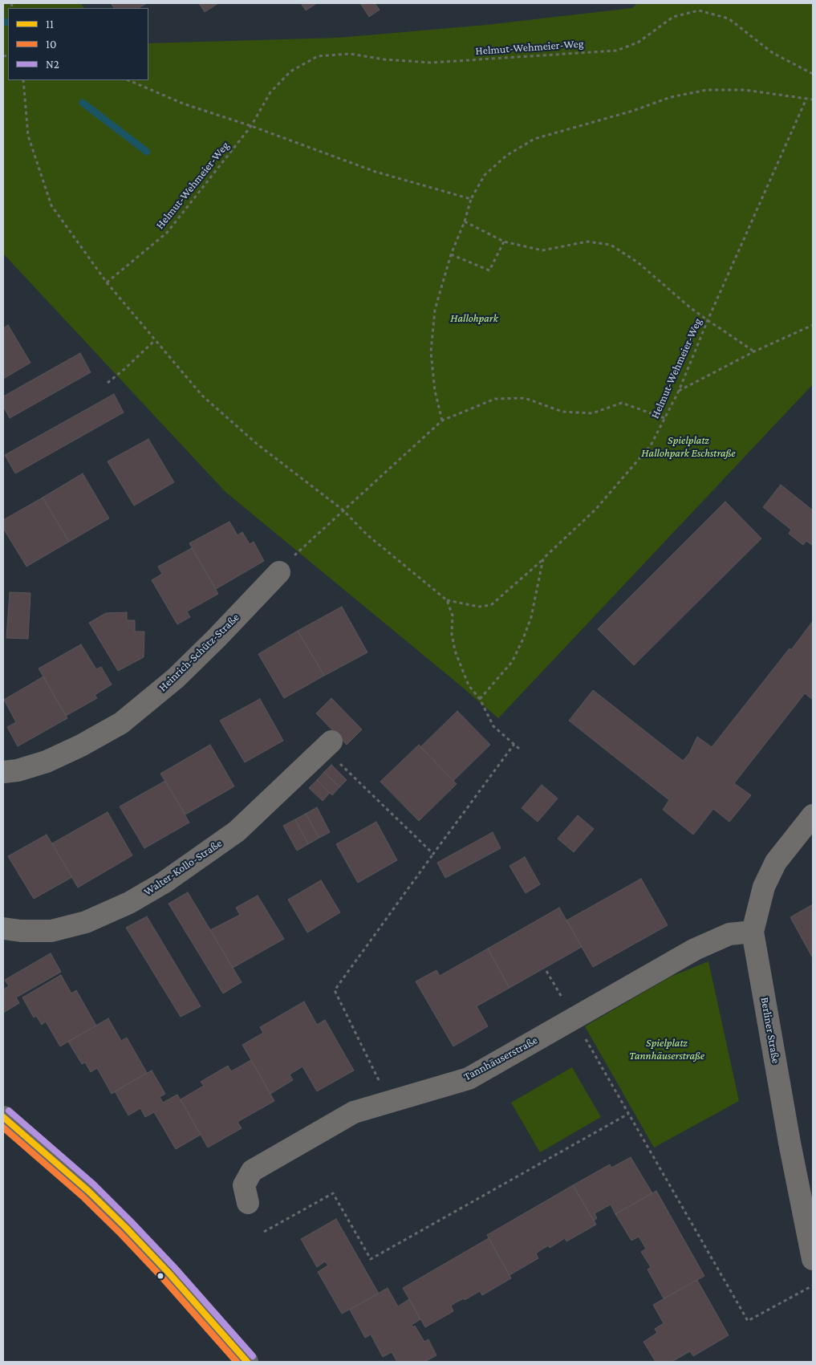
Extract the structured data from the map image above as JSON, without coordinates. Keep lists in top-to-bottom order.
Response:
{
  "streets": {
    "street": [
      "Heinrich-Schütz-Straße",
      "Walter-Kollo-Straße",
      "Berliner Straße",
      "Tannhäuserstraße"
    ],
    "path": ["Helmut-Wehmeier-Weg"]
  },
  "crossings": [
    ["Berliner Straße", "Tannhäuserstraße"]
  ],
  "parks": ["Hallohpark", "Spielplatz Hallohpark Eschstraße", "Spielplatz Tannhäuserstraße"],
  "lines": ["transit line N2", "transit line 11", "transit line 10"],
  "legend": ["11", "10", "N2"]
}
